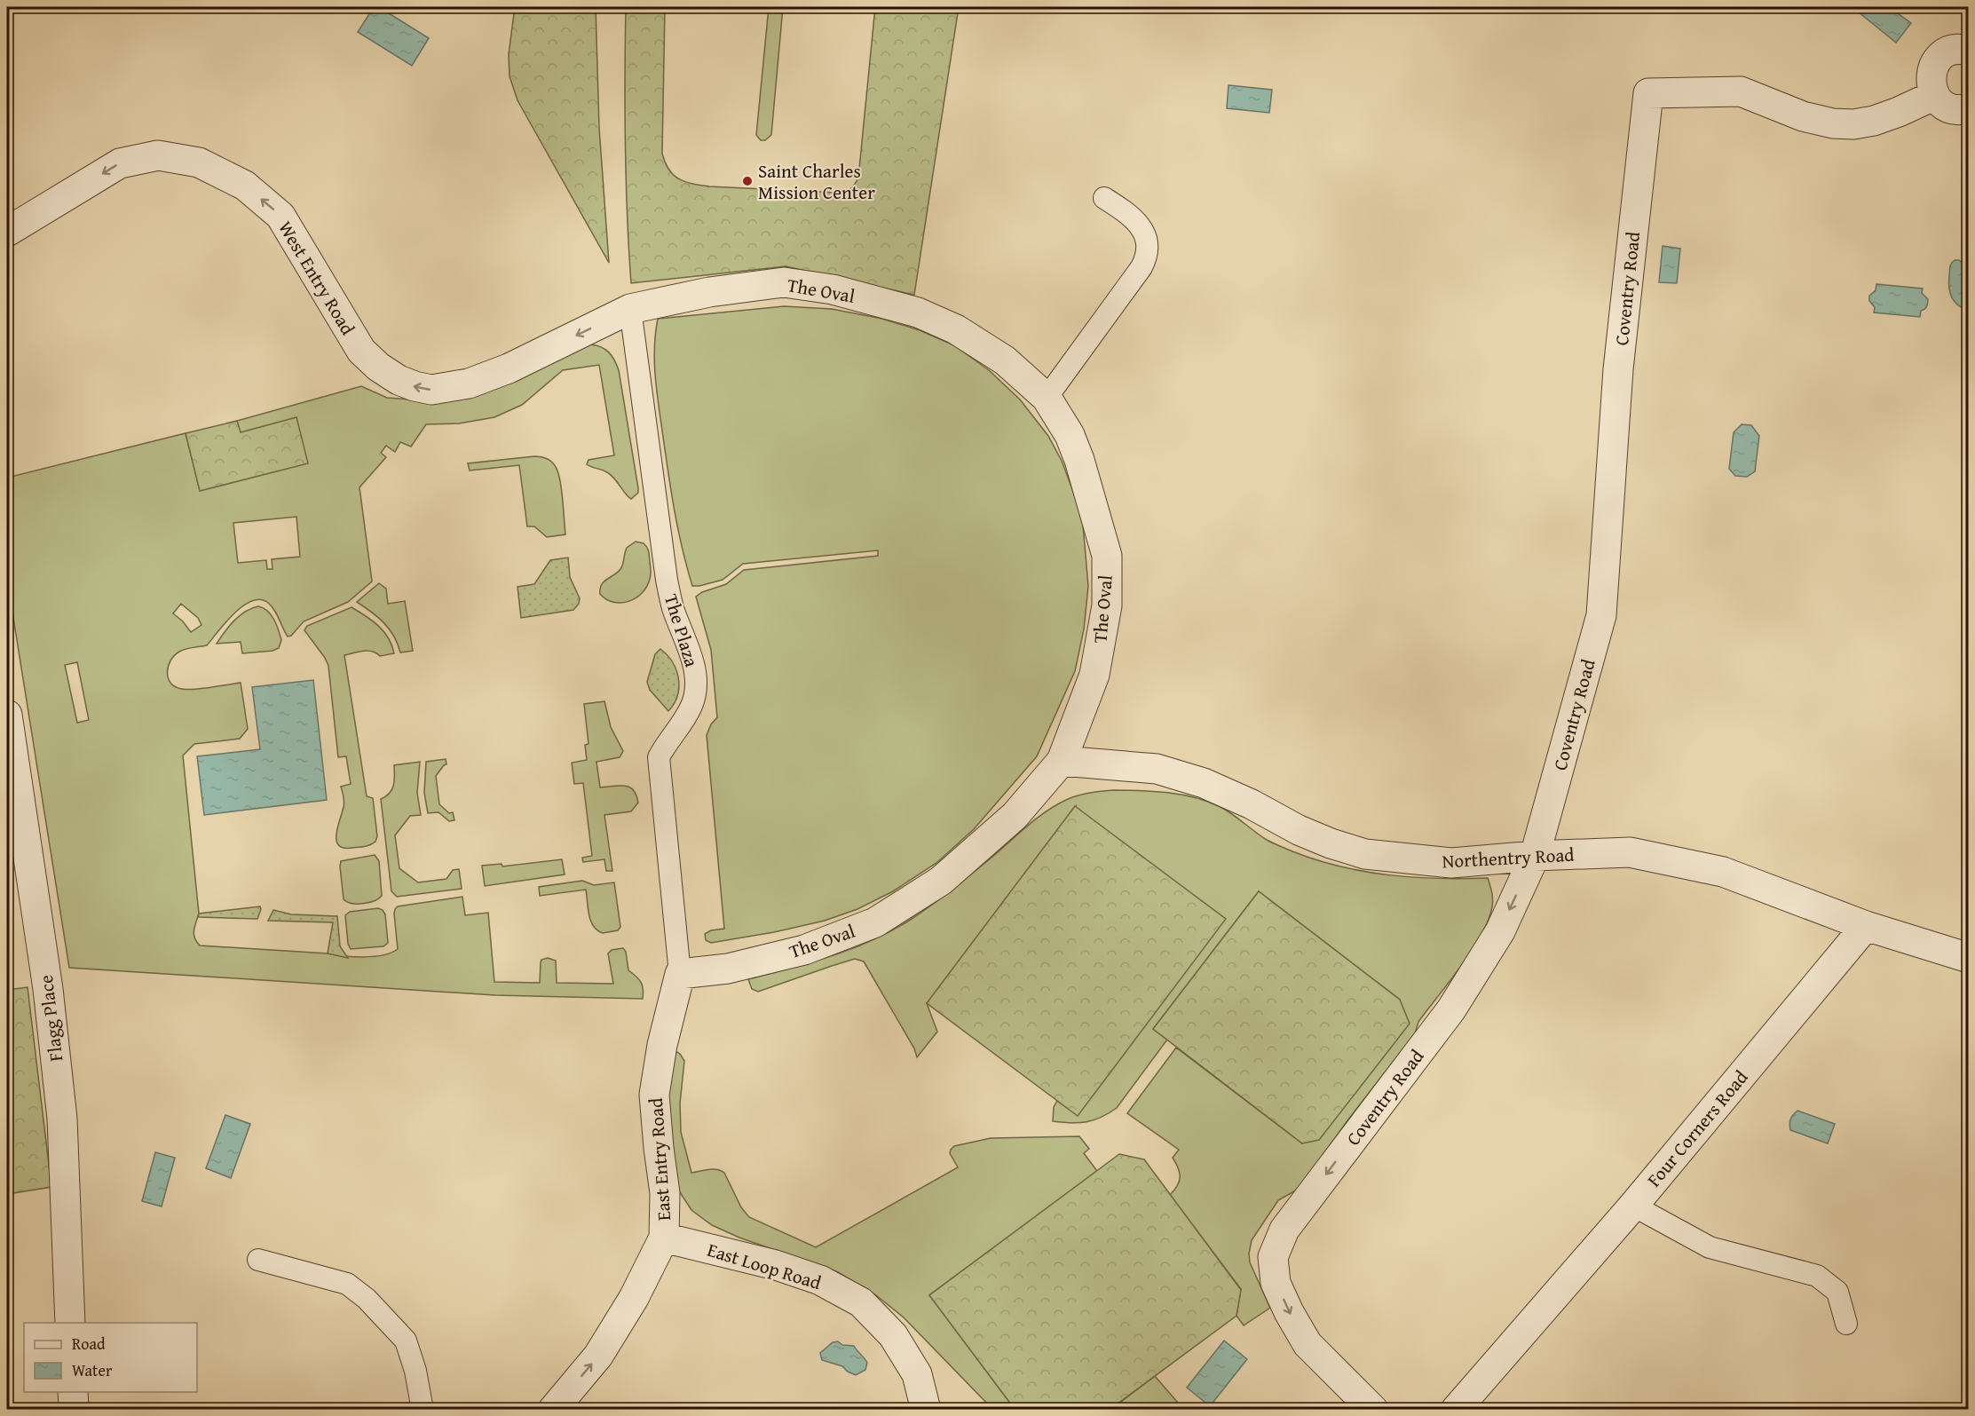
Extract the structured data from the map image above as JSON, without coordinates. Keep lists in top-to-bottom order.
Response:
{
  "streets": {
    "street": [
      "West Entry Road",
      "Coventry Road",
      "The Oval",
      "Northentry Road",
      "Flagg Place",
      "Four Corners Road",
      "East Entry Road",
      "East Loop Road"
    ],
    "lane": ["The Plaza"]
  },
  "crossings": [
    ["West Entry Road", "The Oval"],
    ["West Entry Road", "The Plaza"],
    ["Coventry Road", "Northentry Road"],
    ["The Oval", "The Plaza"],
    ["The Oval", "Northentry Road"],
    ["The Oval", "East Entry Road"],
    ["The Plaza", "East Entry Road"],
    ["Northentry Road", "Four Corners Road"],
    ["East Entry Road", "East Loop Road"]
  ],
  "one_way": ["West Entry Road", "East Entry Road"],
  "places": ["Saint Charles Mission Center"],
  "legend": ["Road", "Water"]
}
